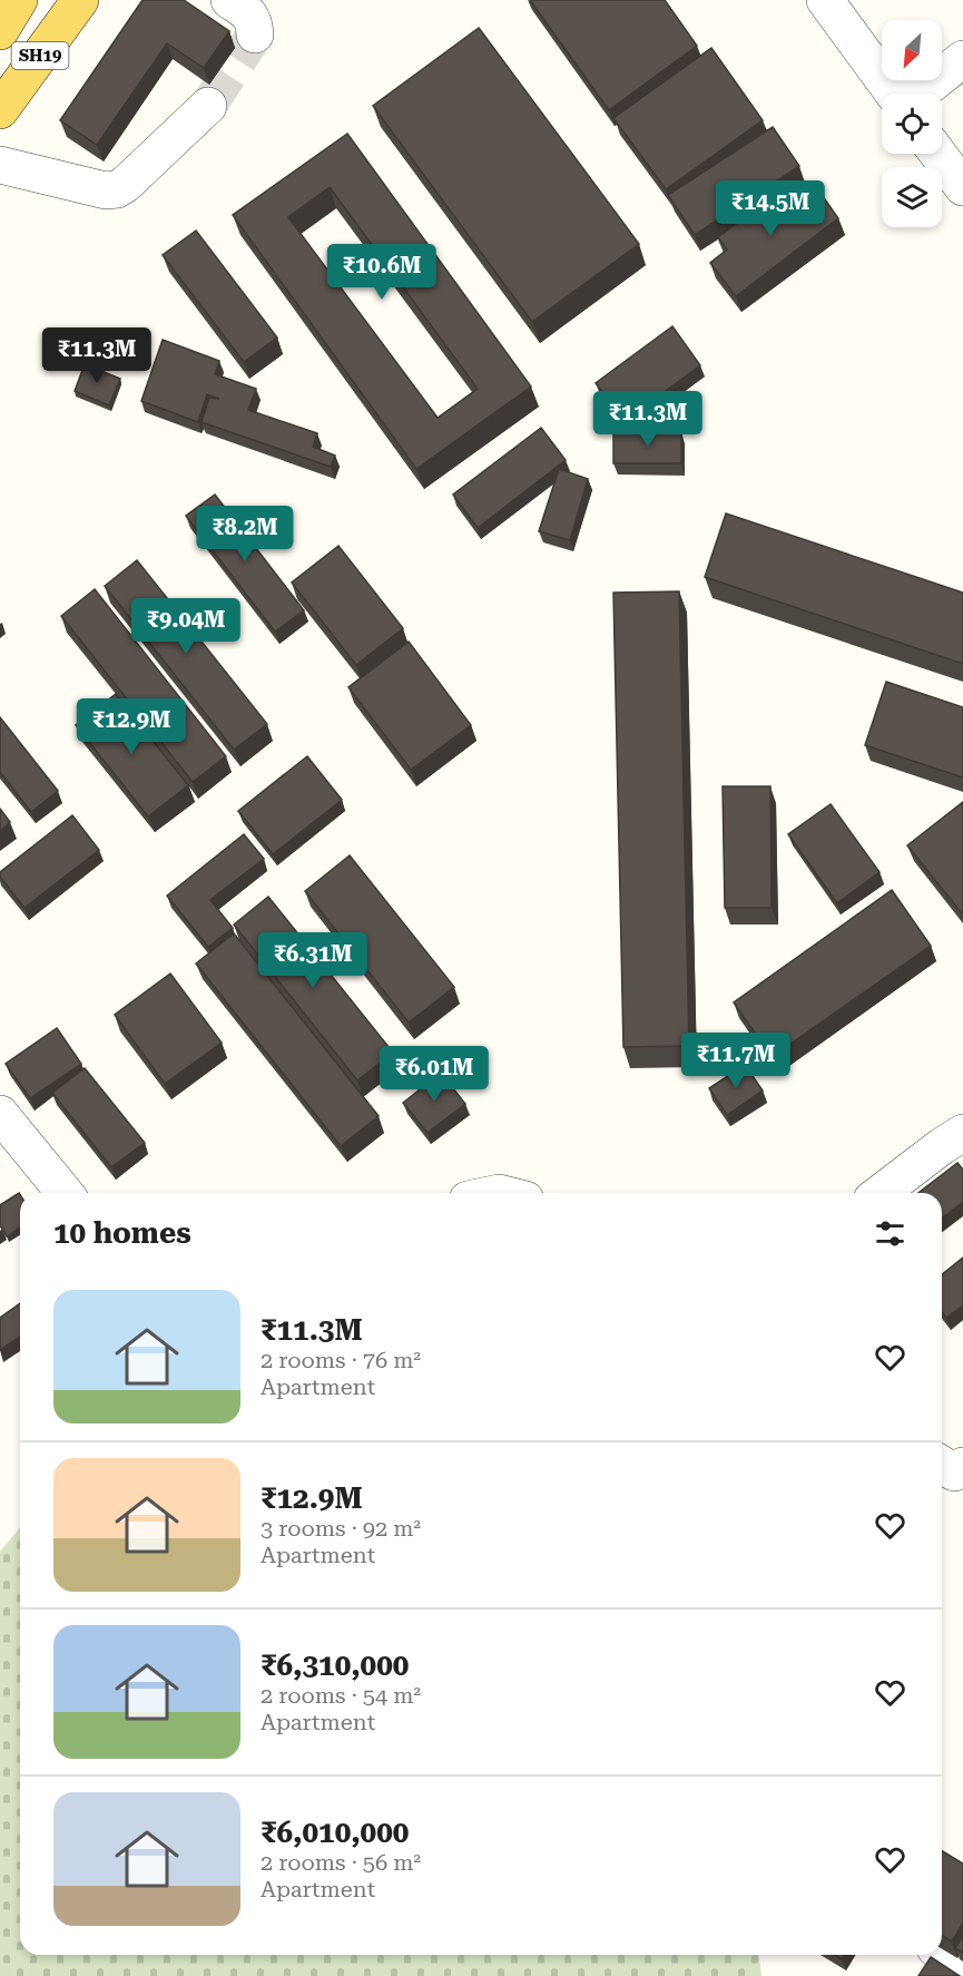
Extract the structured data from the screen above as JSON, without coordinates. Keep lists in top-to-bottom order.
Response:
{
  "streets": {
    "main road": ["SH19"]
  },
  "north": "bottom left",
  "page": {
    "price": [
      "₹14.5M",
      "₹10.6M",
      "₹11.3M",
      "₹11.3M",
      "₹8.2M",
      "₹9.04M",
      "₹12.9M",
      "₹6.31M",
      "₹11.7M",
      "₹6.01M"
    ],
    "heading": "10 homes",
    "list": [
      {
        "name": "₹11.3M",
        "note": "2 rooms · 76 m² · Apartment"
      },
      {
        "name": "₹12.9M",
        "note": "3 rooms · 92 m² · Apartment"
      },
      {
        "name": "₹6,310,000",
        "note": "2 rooms · 54 m² · Apartment"
      },
      {
        "name": "₹6,010,000",
        "note": "2 rooms · 56 m² · Apartment"
      }
    ]
  }
}
